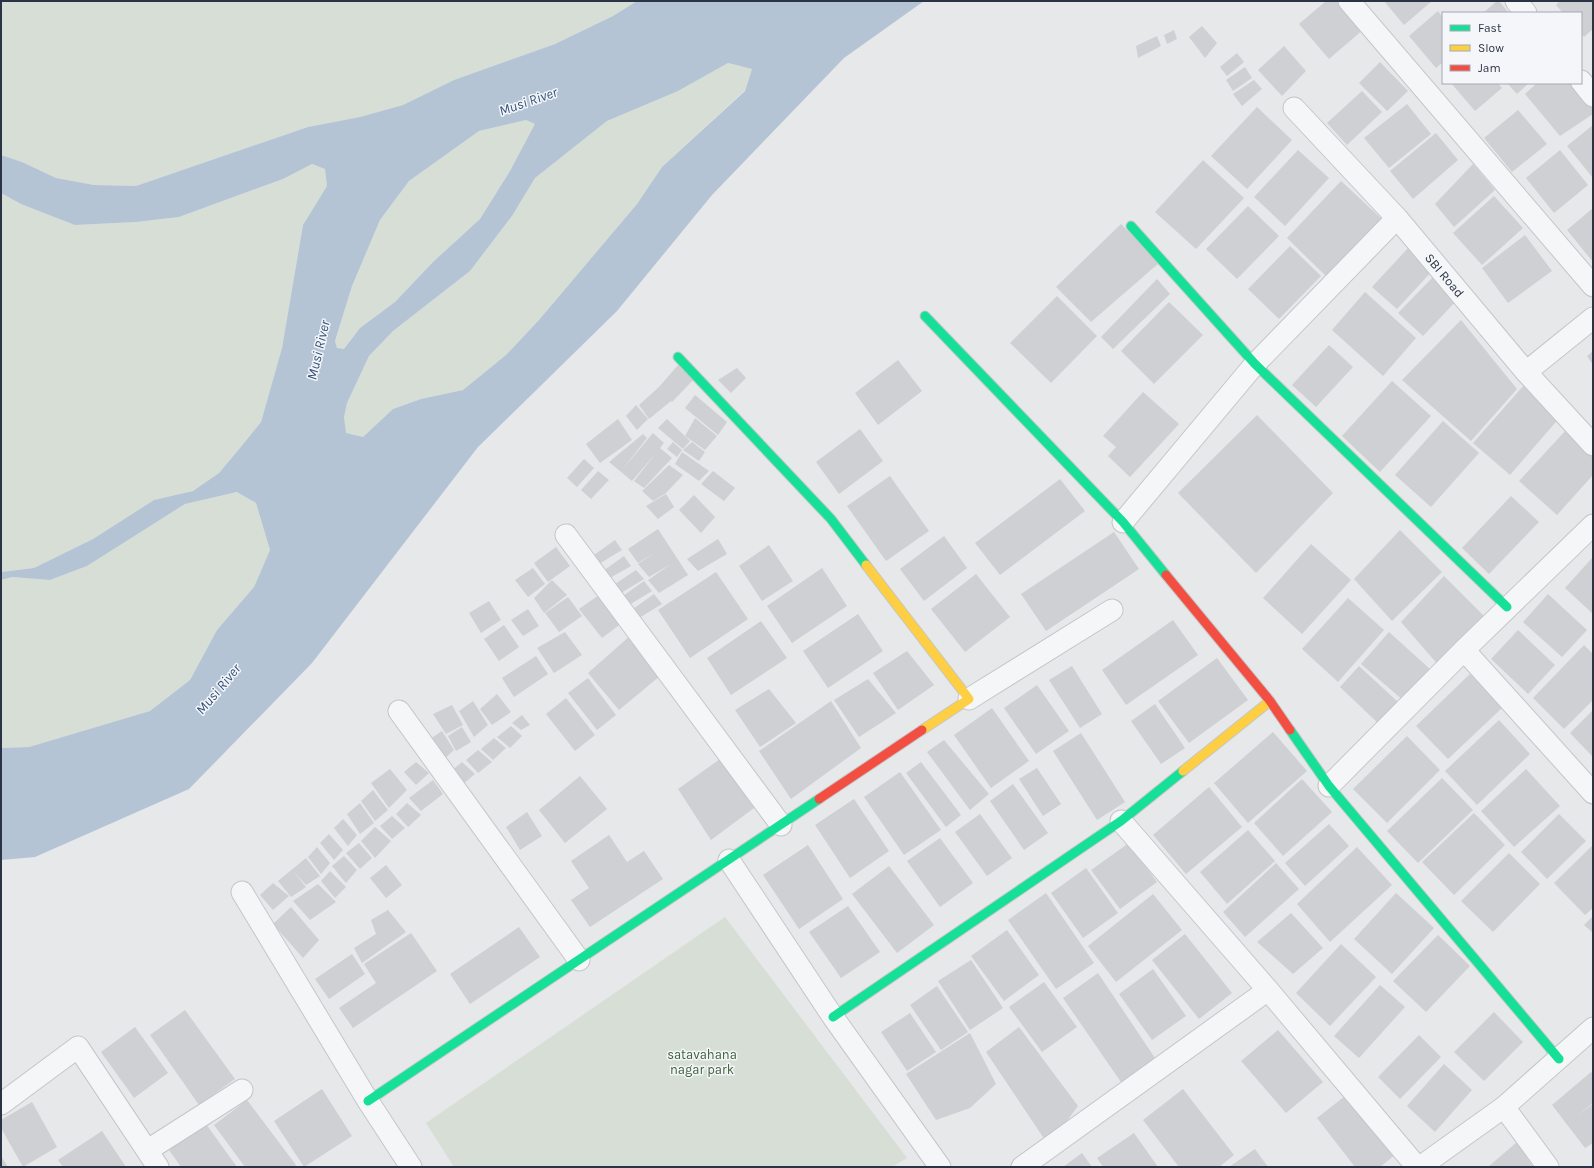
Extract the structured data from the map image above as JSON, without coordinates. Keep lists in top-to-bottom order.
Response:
{
  "streets": {
    "street": ["SBI Road"]
  },
  "water": ["Musi River"],
  "parks": ["satavahana nagar park"],
  "legend": ["Fast", "Slow", "Jam"]
}
